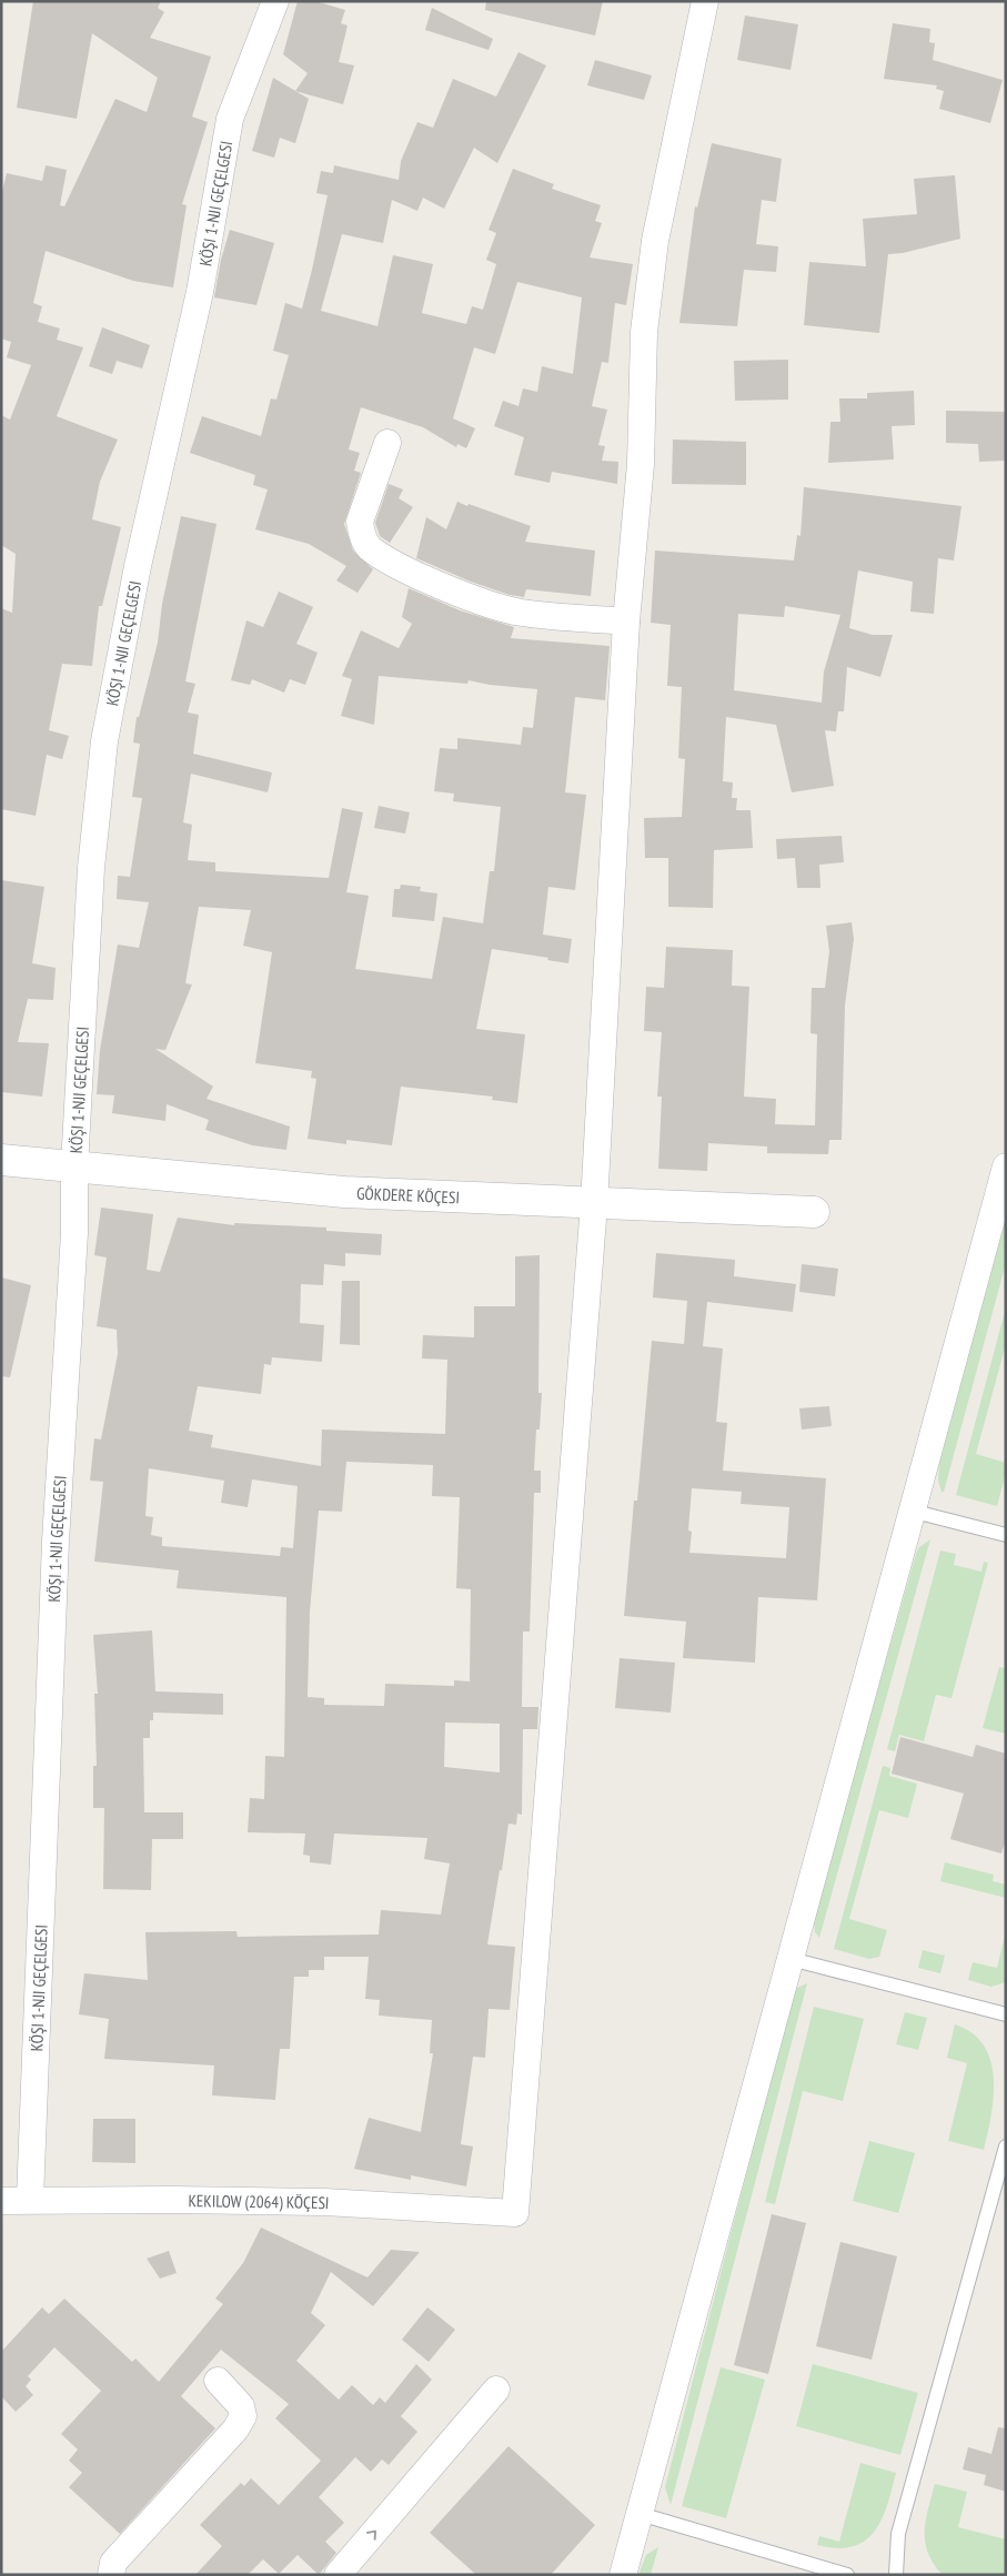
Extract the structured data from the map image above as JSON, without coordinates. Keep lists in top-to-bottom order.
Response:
{
  "streets": {
    "street": ["KÖŞI 1-NJI GEÇELGESI", "GÖKDERE KÖÇESI", "KEKILOW (2064) KÖÇESI"]
  },
  "crossings": [
    ["KÖŞI 1-NJI GEÇELGESI", "GÖKDERE KÖÇESI"],
    ["KÖŞI 1-NJI GEÇELGESI", "KEKILOW (2064) KÖÇESI"],
    ["GÖKDERE KÖÇESI", "KEKILOW (2064) KÖÇESI"]
  ]
}
